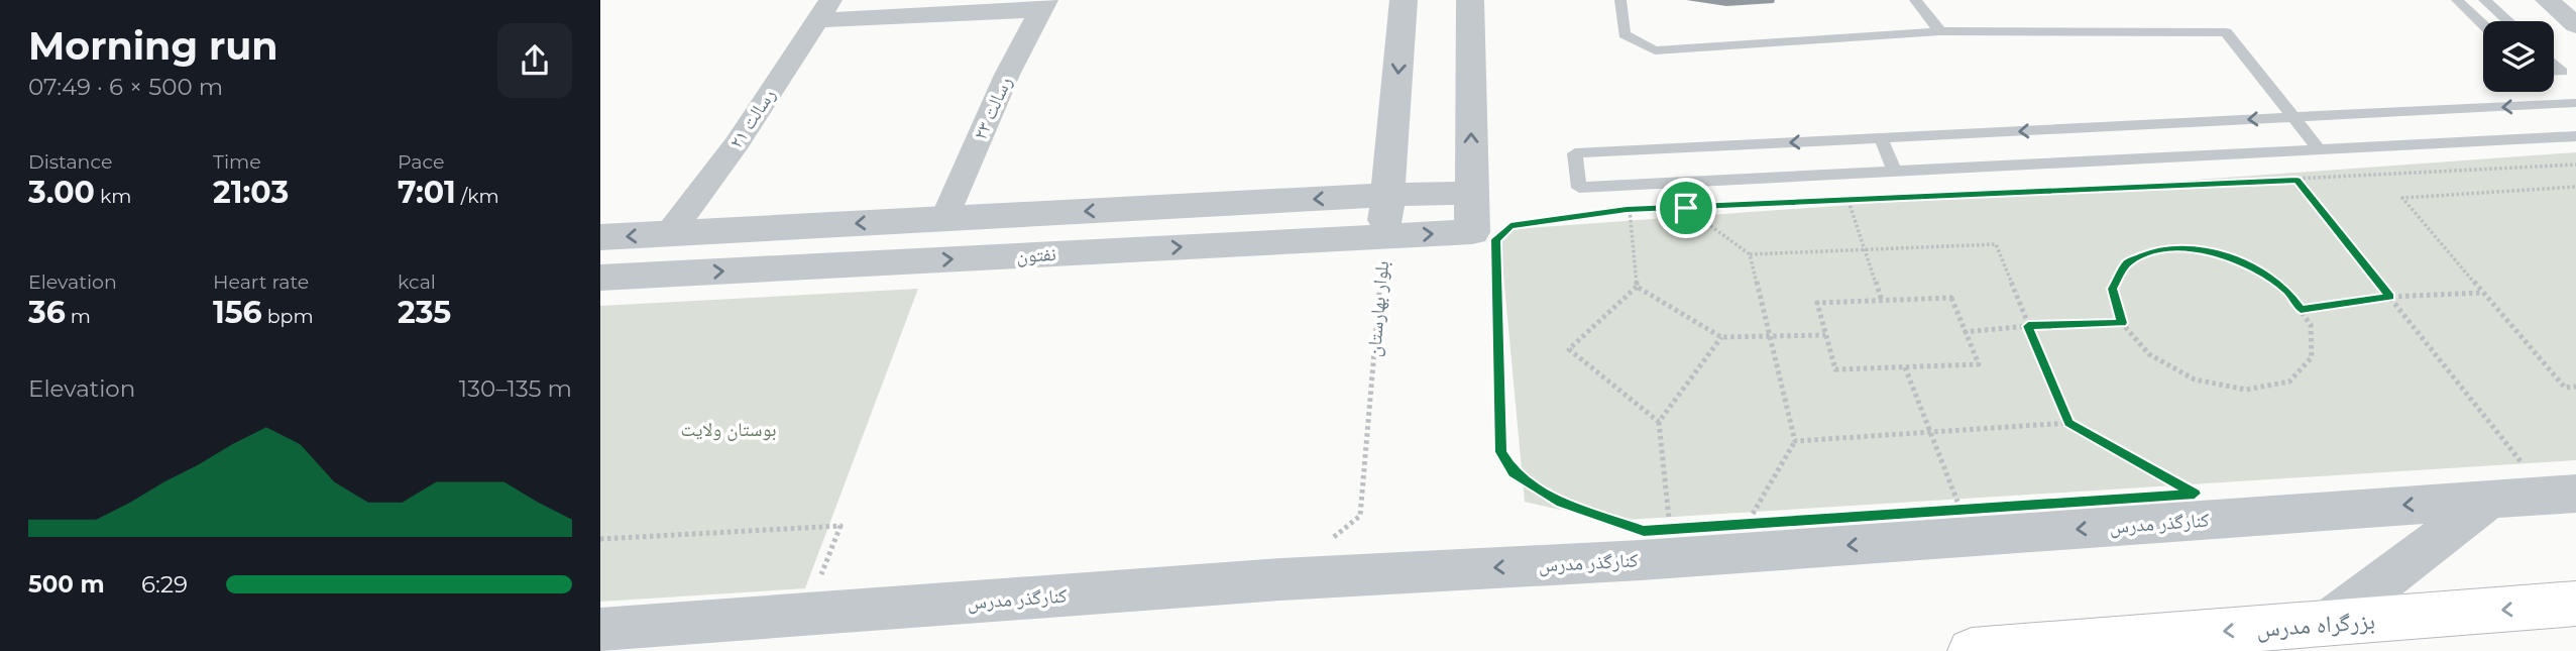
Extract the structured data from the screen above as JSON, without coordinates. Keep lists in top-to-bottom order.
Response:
{
  "streets": {
    "highway": ["بزرگراه مدرس"],
    "street": [
      "رسالت ۲۳",
      "رسالت ۲۱",
      "نفتون",
      "بلوار بهارستان",
      "کنارگذر مدرس"
    ]
  },
  "crossings": [
    ["رسالت ۲۳", "نفتون"],
    ["رسالت ۲۱", "نفتون"],
    ["نفتون", "بلوار بهارستان"]
  ],
  "one_way": ["کنارگذر مدرس", "بزرگراه مدرس"],
  "parks": ["بوستان ولایت"],
  "page": {
    "heading": ["Morning run", "07:49 · 6 × 500 m"],
    "stats": [
      ["Distance", "3.00 km"],
      ["Time", "21:03"],
      ["Pace", "7:01 /km"],
      ["Elevation", "36 m"],
      ["Heart rate", "156 bpm"],
      ["kcal", "235"]
    ],
    "chart": ["Elevation", "130–135 m"],
    "list": [
      {
        "name": "500 m",
        "note": "6:29"
      }
    ]
  }
}
